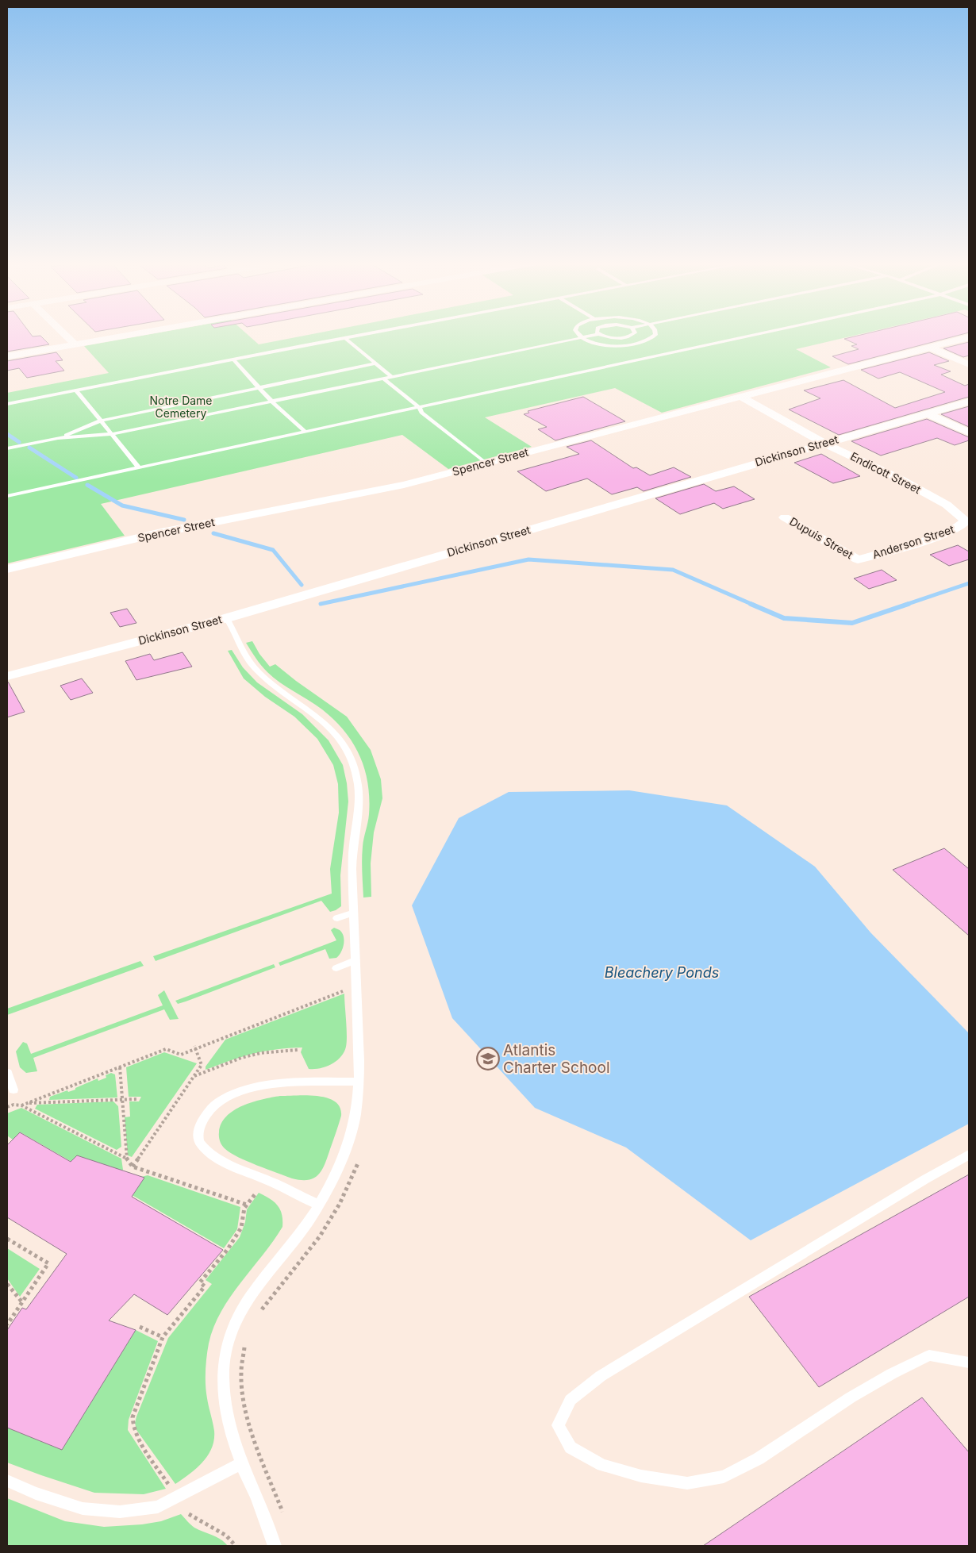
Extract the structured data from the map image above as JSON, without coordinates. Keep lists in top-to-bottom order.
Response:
{
  "streets": {
    "street": [
      "Dickinson Street",
      "Spencer Street",
      "Endicott Street",
      "Dupuis Street",
      "Anderson Street"
    ]
  },
  "crossings": [
    ["Dickinson Street", "Endicott Street"],
    ["Spencer Street", "Endicott Street"],
    ["Endicott Street", "Anderson Street"],
    ["Dupuis Street", "Anderson Street"]
  ],
  "water": ["Bleachery Ponds"],
  "parks": ["Notre Dame Cemetery"],
  "places": {
    "school or university": ["Atlantis Charter School"]
  }
}
